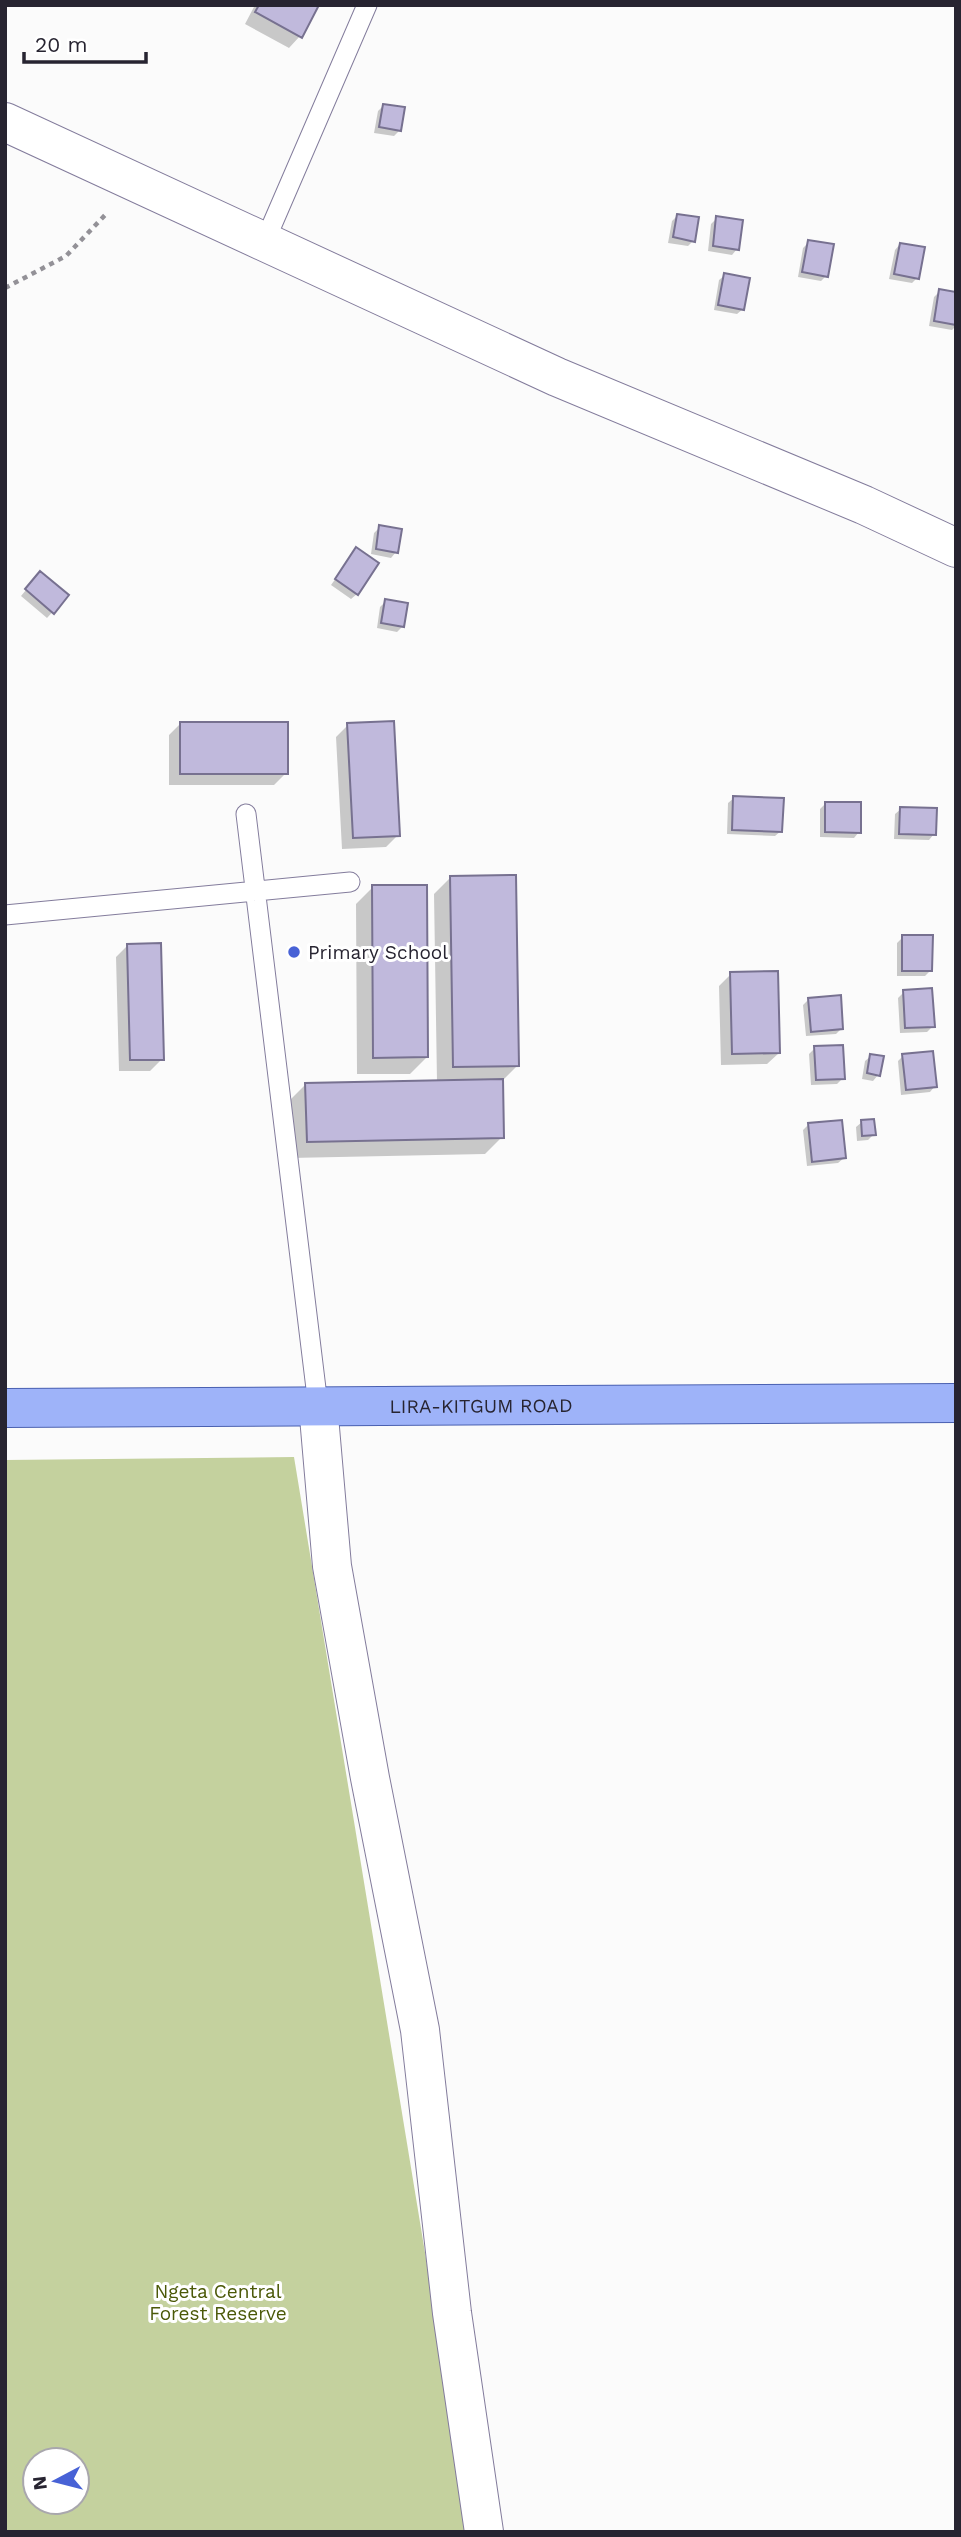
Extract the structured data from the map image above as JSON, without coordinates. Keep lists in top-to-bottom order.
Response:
{
  "streets": {
    "main road": ["LIRA-KITGUM ROAD"]
  },
  "parks": ["Ngeta Central Forest Reserve"],
  "places": ["Primary School"],
  "scale_bar": "20 m",
  "north": "left"
}
